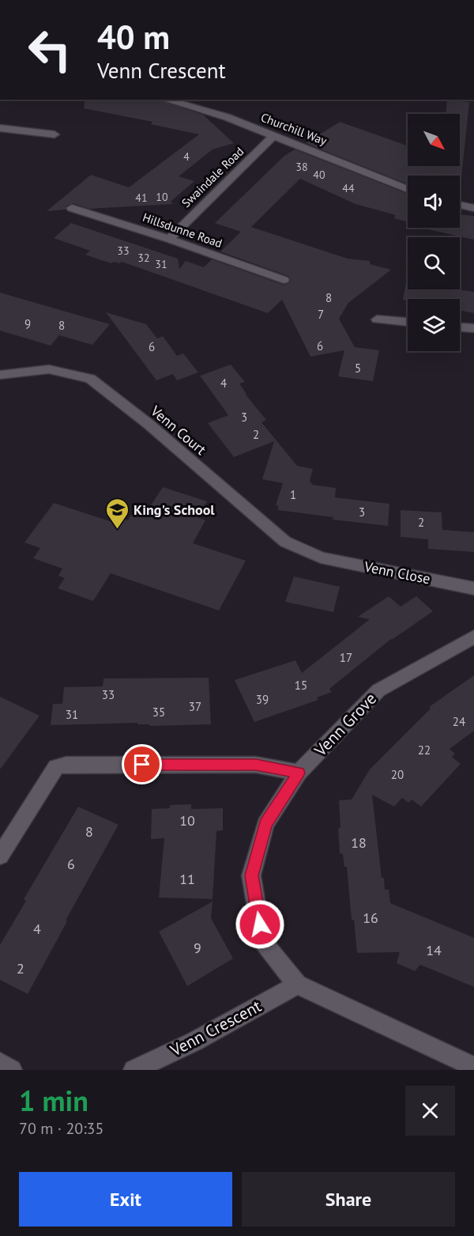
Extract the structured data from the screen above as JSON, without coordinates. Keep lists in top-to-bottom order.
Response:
{
  "streets": {
    "street": [
      "Churchill Way",
      "Swaindale Road",
      "Hillsdunne Road",
      "Venn Court",
      "Venn Close",
      "Venn Grove",
      "Venn Crescent"
    ]
  },
  "crossings": [
    ["Churchill Way", "Swaindale Road"],
    ["Swaindale Road", "Hillsdunne Road"],
    ["Venn Court", "Venn Close"],
    ["Venn Grove", "Venn Crescent"]
  ],
  "places": {
    "school or university": ["King's School"]
  },
  "house_numbers": [
    "4",
    "38",
    "40",
    "44",
    "10",
    "41",
    "33",
    "32",
    "31",
    "8",
    "7",
    "9",
    "8",
    "6",
    "6",
    "5",
    "4",
    "3",
    "2",
    "1",
    "3",
    "2",
    "17",
    "15",
    "33",
    "39",
    "37",
    "35",
    "31",
    "24",
    "22",
    "20",
    "10",
    "8",
    "18",
    "6",
    "11",
    "16",
    "4",
    "9",
    "14",
    "2"
  ],
  "north": "bottom right",
  "page": {
    "turn": ["40 m", "Venn Crescent"],
    "heading": ["1 min", "70 m · 20:35"],
    "buttons": ["Exit", "Share"]
  }
}
